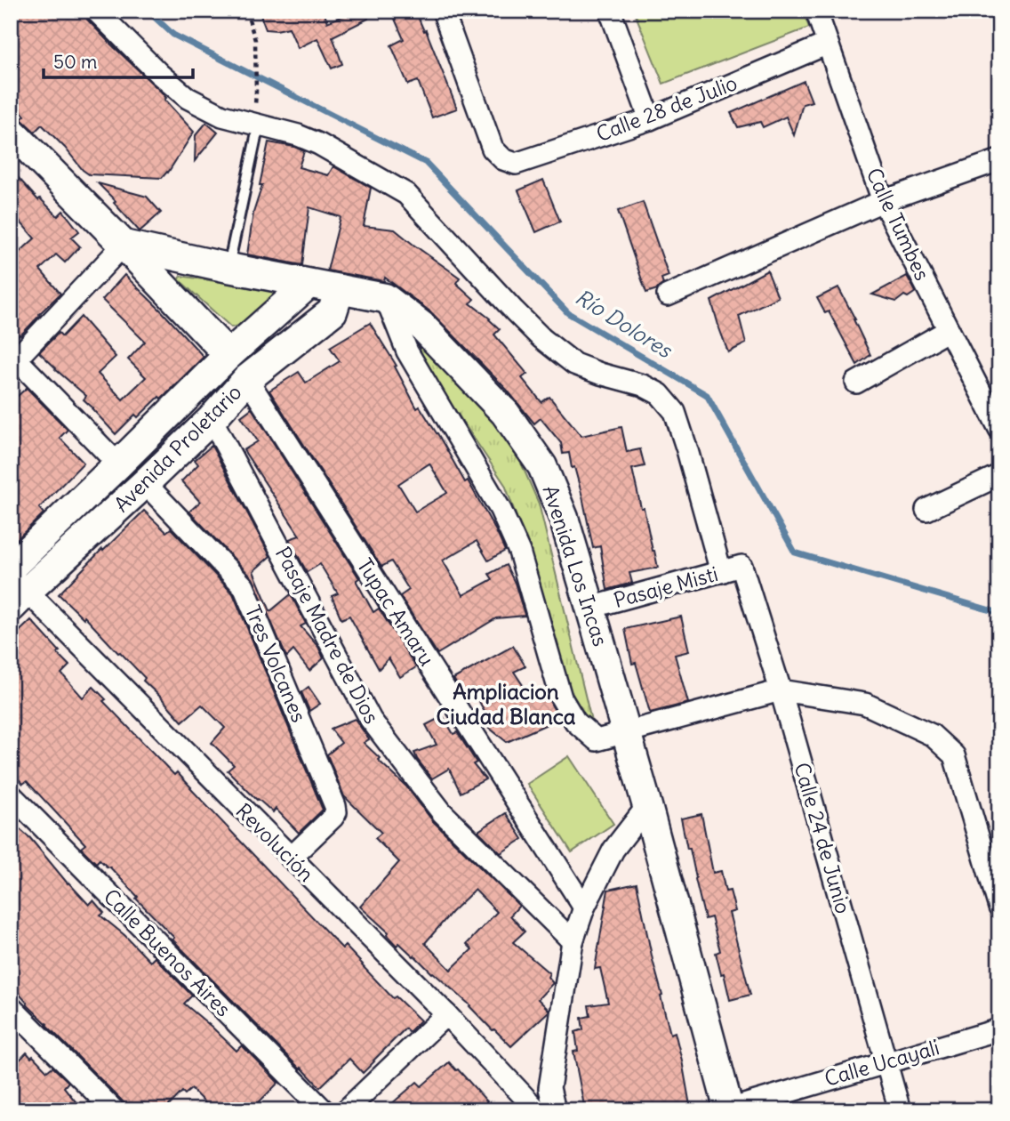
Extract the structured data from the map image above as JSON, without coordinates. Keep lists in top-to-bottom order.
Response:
{
  "streets": {
    "main road": ["Avenida Proletario", "Avenida Los Incas"],
    "street": [
      "Calle 28 de Julio",
      "Calle Tumbes",
      "Pasaje Misti",
      "Tupac Amaru",
      "Pasaje Madre de Dios",
      "Tres Volcanes",
      "Calle 24 de Junio",
      "Revolución",
      "Calle Buenos Aires",
      "Calle Ucayali"
    ]
  },
  "crossings": [
    ["Calle 28 de Julio", "Calle Tumbes"],
    ["Avenida Proletario", "Avenida Los Incas"],
    ["Avenida Proletario", "Tupac Amaru"],
    ["Avenida Proletario", "Pasaje Madre de Dios"],
    ["Avenida Proletario", "Tres Volcanes"],
    ["Avenida Proletario", "Revolución"],
    ["Avenida Los Incas", "Pasaje Misti"],
    ["Avenida Los Incas", "Calle Ucayali"],
    ["Pasaje Misti", "Calle 24 de Junio"],
    ["Tres Volcanes", "Revolución"],
    ["Calle 24 de Junio", "Calle Ucayali"]
  ],
  "districts": ["Ampliacion Ciudad Blanca"],
  "water": ["Río Dolores"],
  "scale_bar": "50 m"
}
